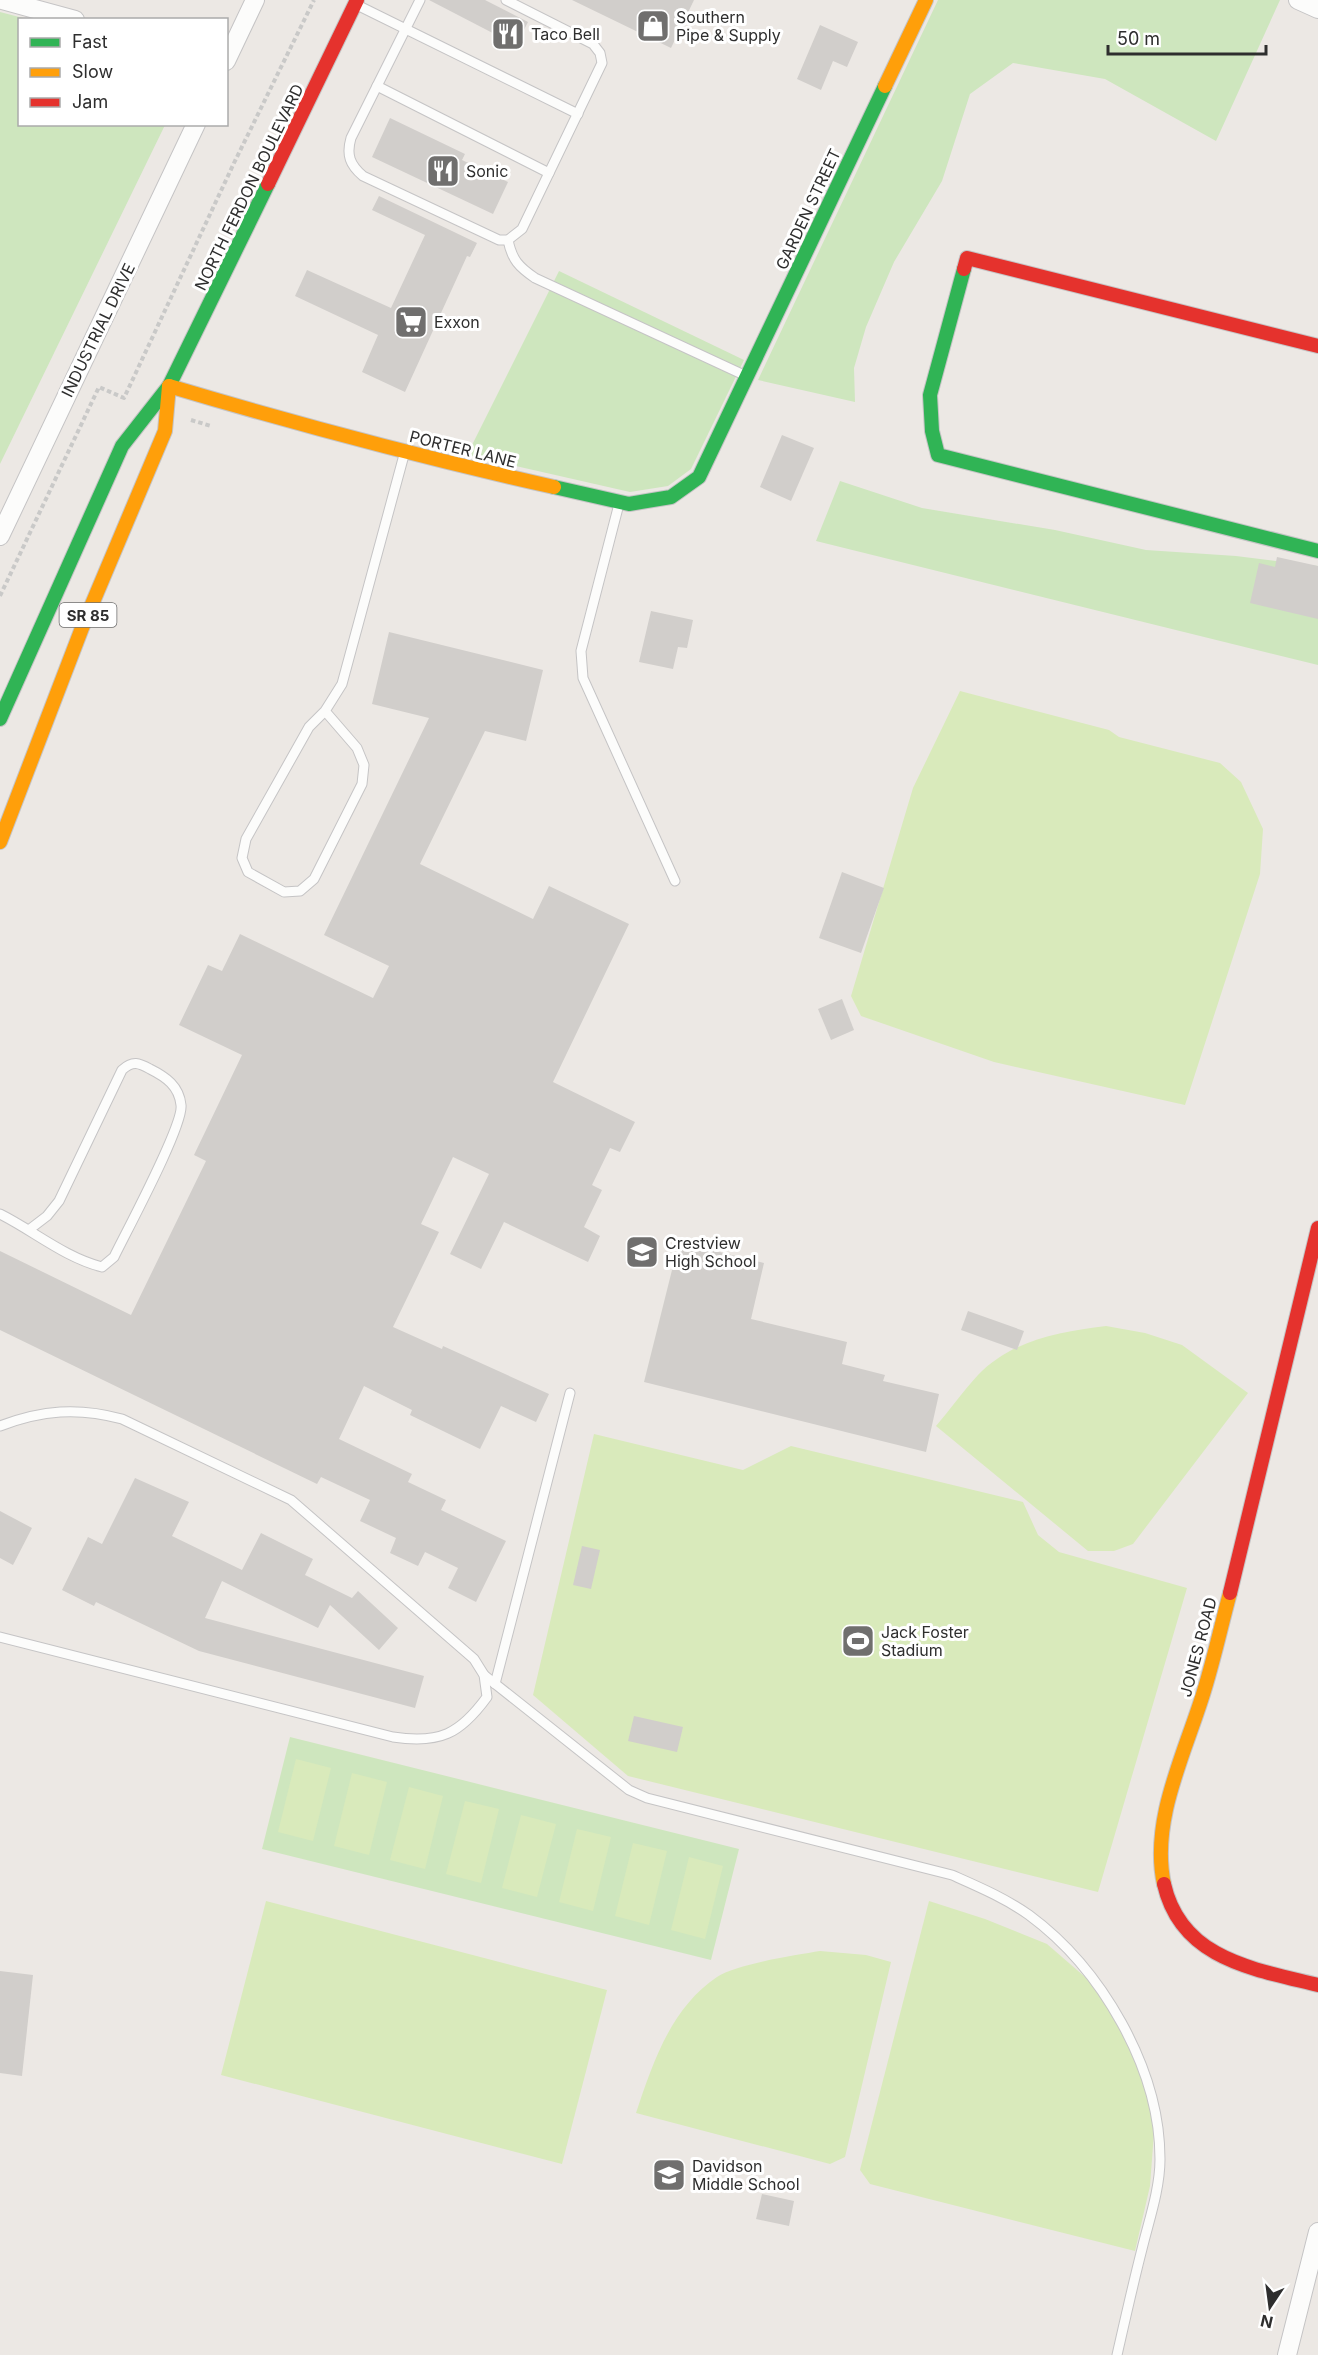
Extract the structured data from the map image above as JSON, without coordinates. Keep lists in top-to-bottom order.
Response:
{
  "streets": {
    "street": [
      "NORTH FERDON BOULEVARD",
      "GARDEN STREET",
      "INDUSTRIAL DRIVE",
      "PORTER LANE",
      "SR 85",
      "JONES ROAD"
    ]
  },
  "crossings": [
    ["NORTH FERDON BOULEVARD", "PORTER LANE"],
    ["GARDEN STREET", "PORTER LANE"]
  ],
  "places": {
    "shop": ["Southern Pipe & Supply"],
    "restaurant": ["Taco Bell", "Sonic"],
    "supermarket": ["Exxon"],
    "school or university": ["Crestview High School", "Davidson Middle School"],
    "sports": ["Jack Foster Stadium"]
  },
  "legend": ["Fast", "Slow", "Jam"],
  "scale_bar": "50 m",
  "north": "bottom"
}
